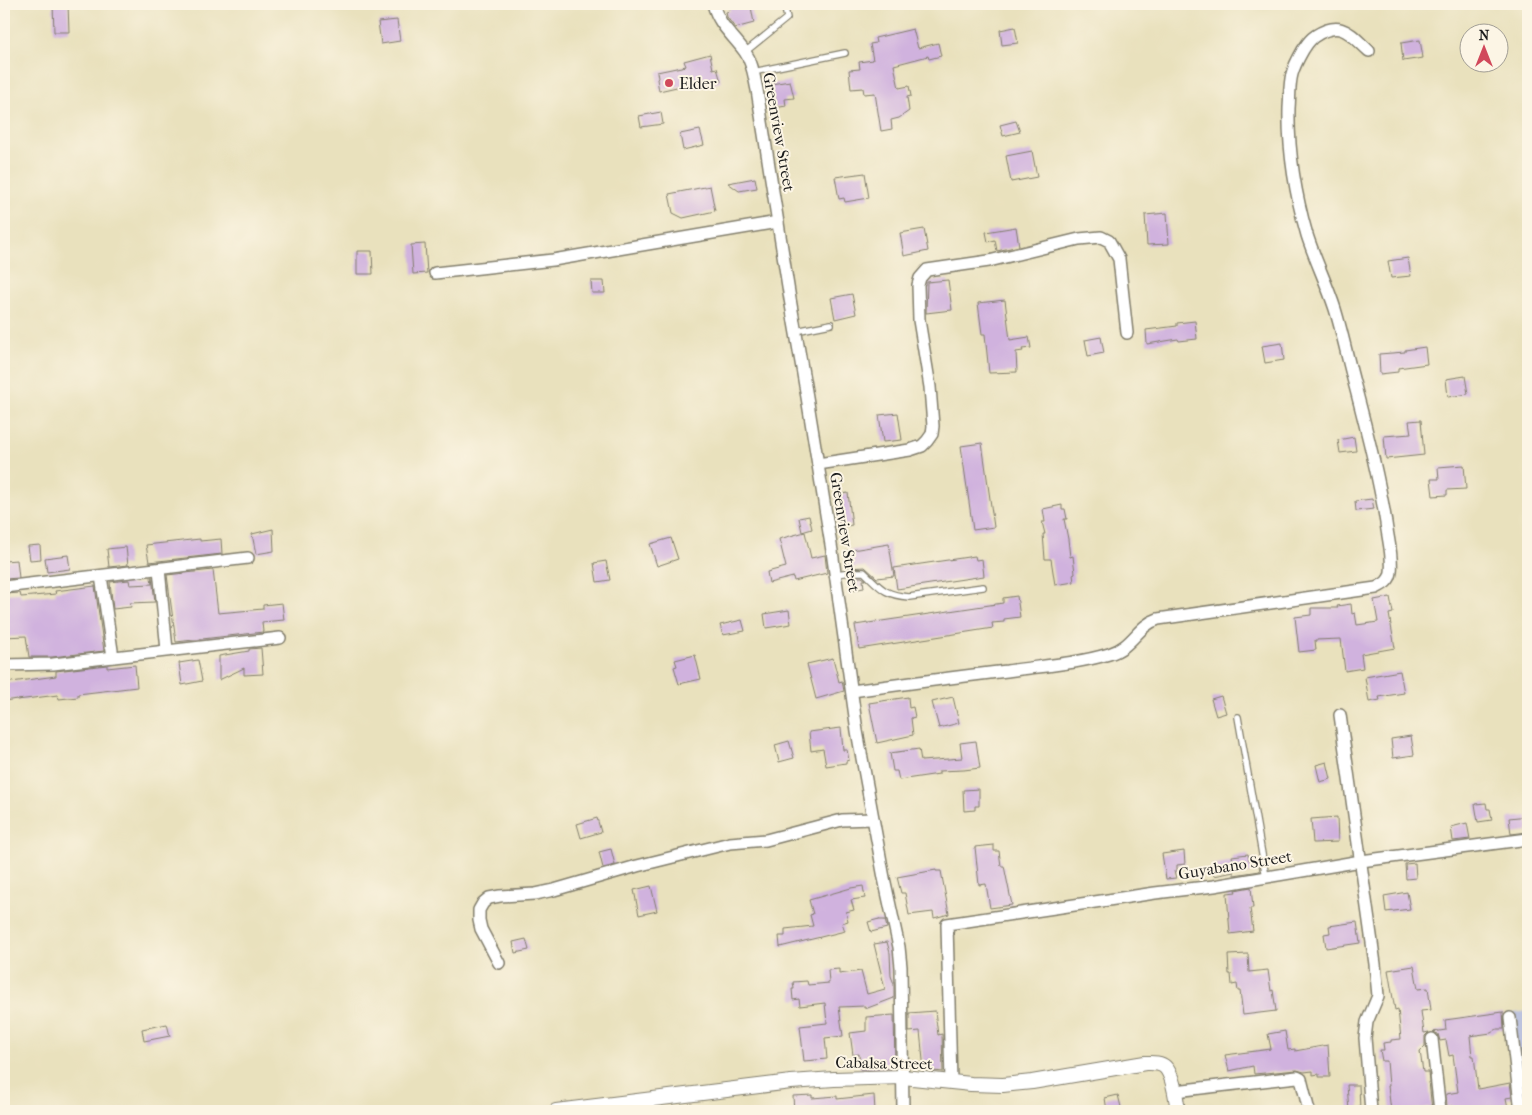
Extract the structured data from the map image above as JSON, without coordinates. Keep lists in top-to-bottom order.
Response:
{
  "streets": {
    "street": ["Greenview Street", "Guyabano Street", "Cabalsa Street"]
  },
  "crossings": [
    ["Greenview Street", "Cabalsa Street"],
    ["Guyabano Street", "Cabalsa Street"]
  ],
  "places": ["Elder"],
  "north": "top"
}
